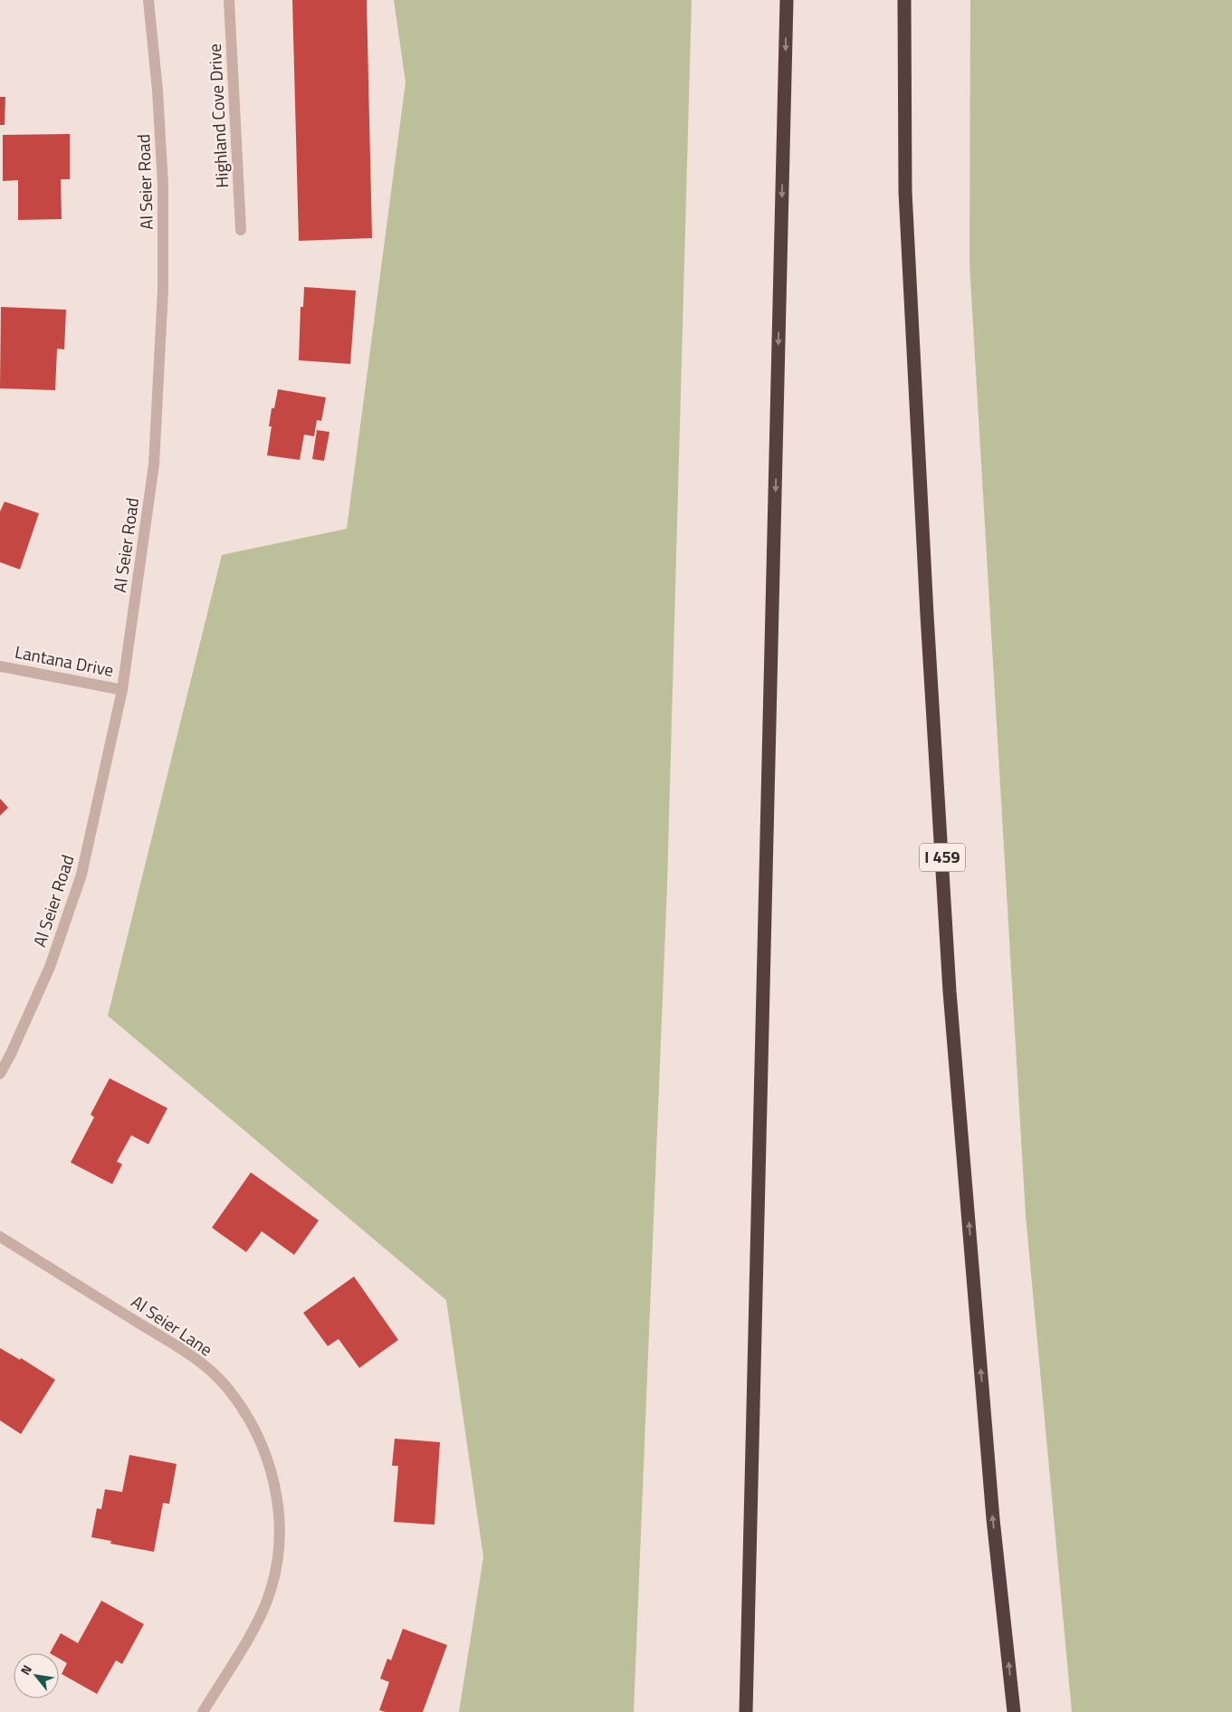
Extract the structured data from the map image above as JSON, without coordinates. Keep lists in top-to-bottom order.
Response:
{
  "streets": {
    "highway": ["I 459"],
    "street": [
      "Highland Cove Drive",
      "Al Seier Road",
      "Lantana Drive",
      "Al Seier Lane"
    ]
  },
  "crossings": [
    ["Al Seier Road", "Lantana Drive"]
  ],
  "north": "top left"
}
